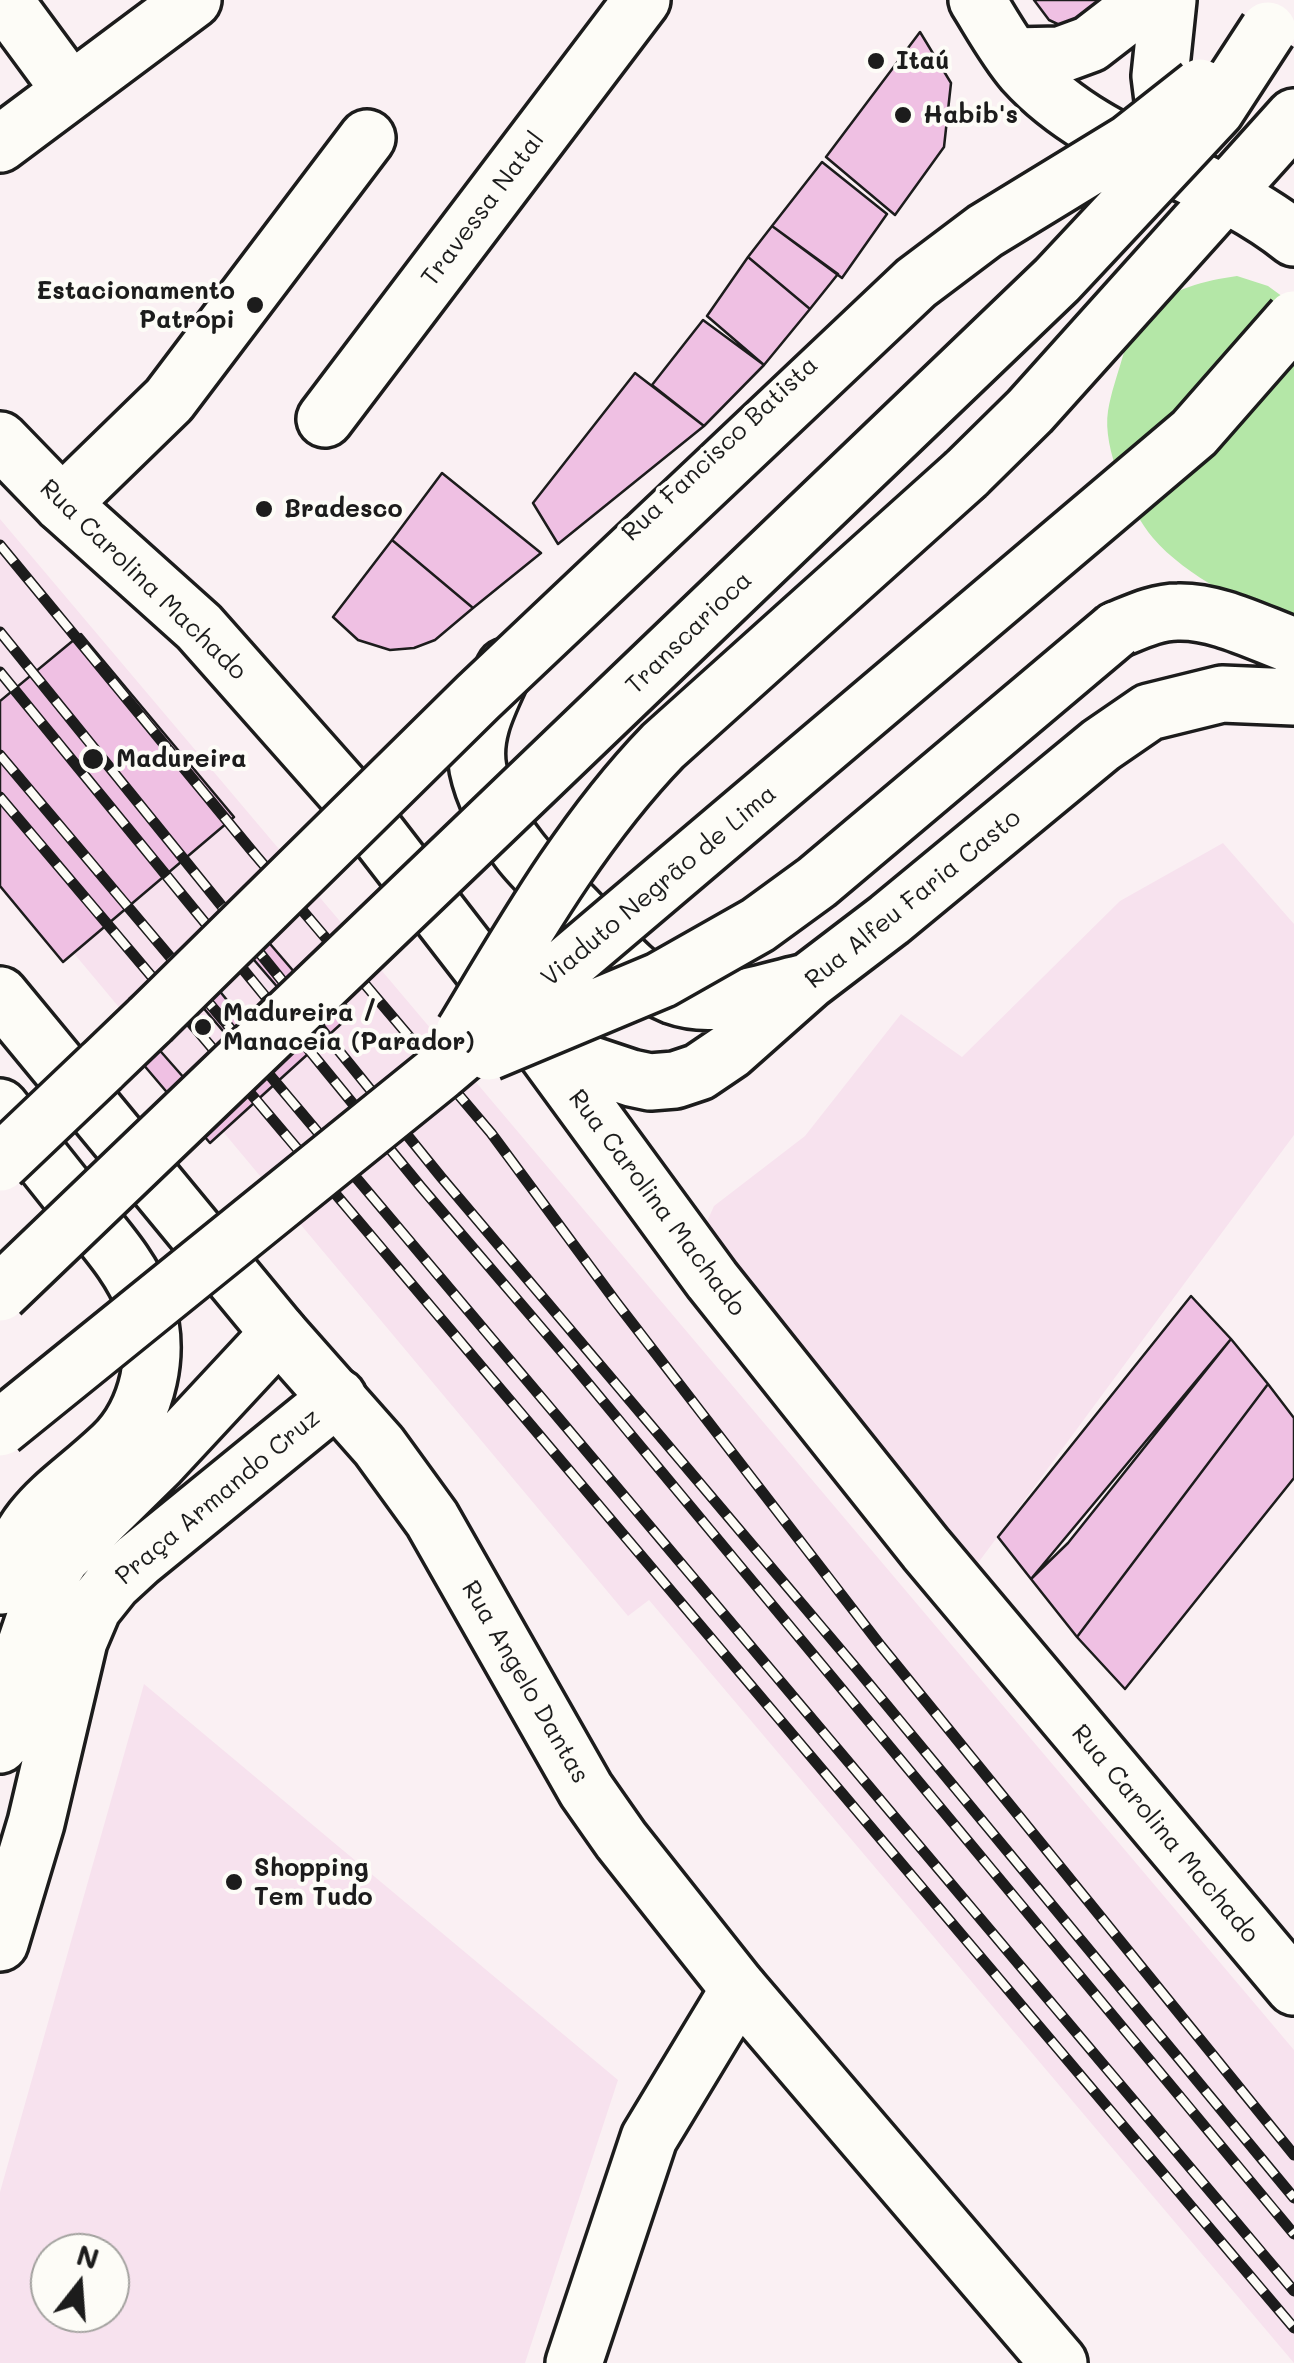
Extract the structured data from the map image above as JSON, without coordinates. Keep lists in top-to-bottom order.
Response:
{
  "streets": {
    "main road": [
      "Travessa Natal",
      "Rua Fancisco Batista",
      "Rua Carolina Machado",
      "Transcarioca",
      "Viaduto Negrão de Lima",
      "Rua Alfeu Faria Casto",
      "Praça Armando Cruz",
      "Rua Angelo Dantas"
    ]
  },
  "crossings": [
    ["Rua Fancisco Batista", "Rua Carolina Machado"],
    ["Rua Carolina Machado", "Rua Alfeu Faria Casto"],
    ["Praça Armando Cruz", "Rua Angelo Dantas"]
  ],
  "places": [
    "Itaú",
    "Habib's",
    "Estacionamento Patropi",
    "Bradesco",
    "Madureira",
    "Madureira / Manaceia (Parador)",
    "Shopping Tem Tudo"
  ],
  "north": "top"
}
